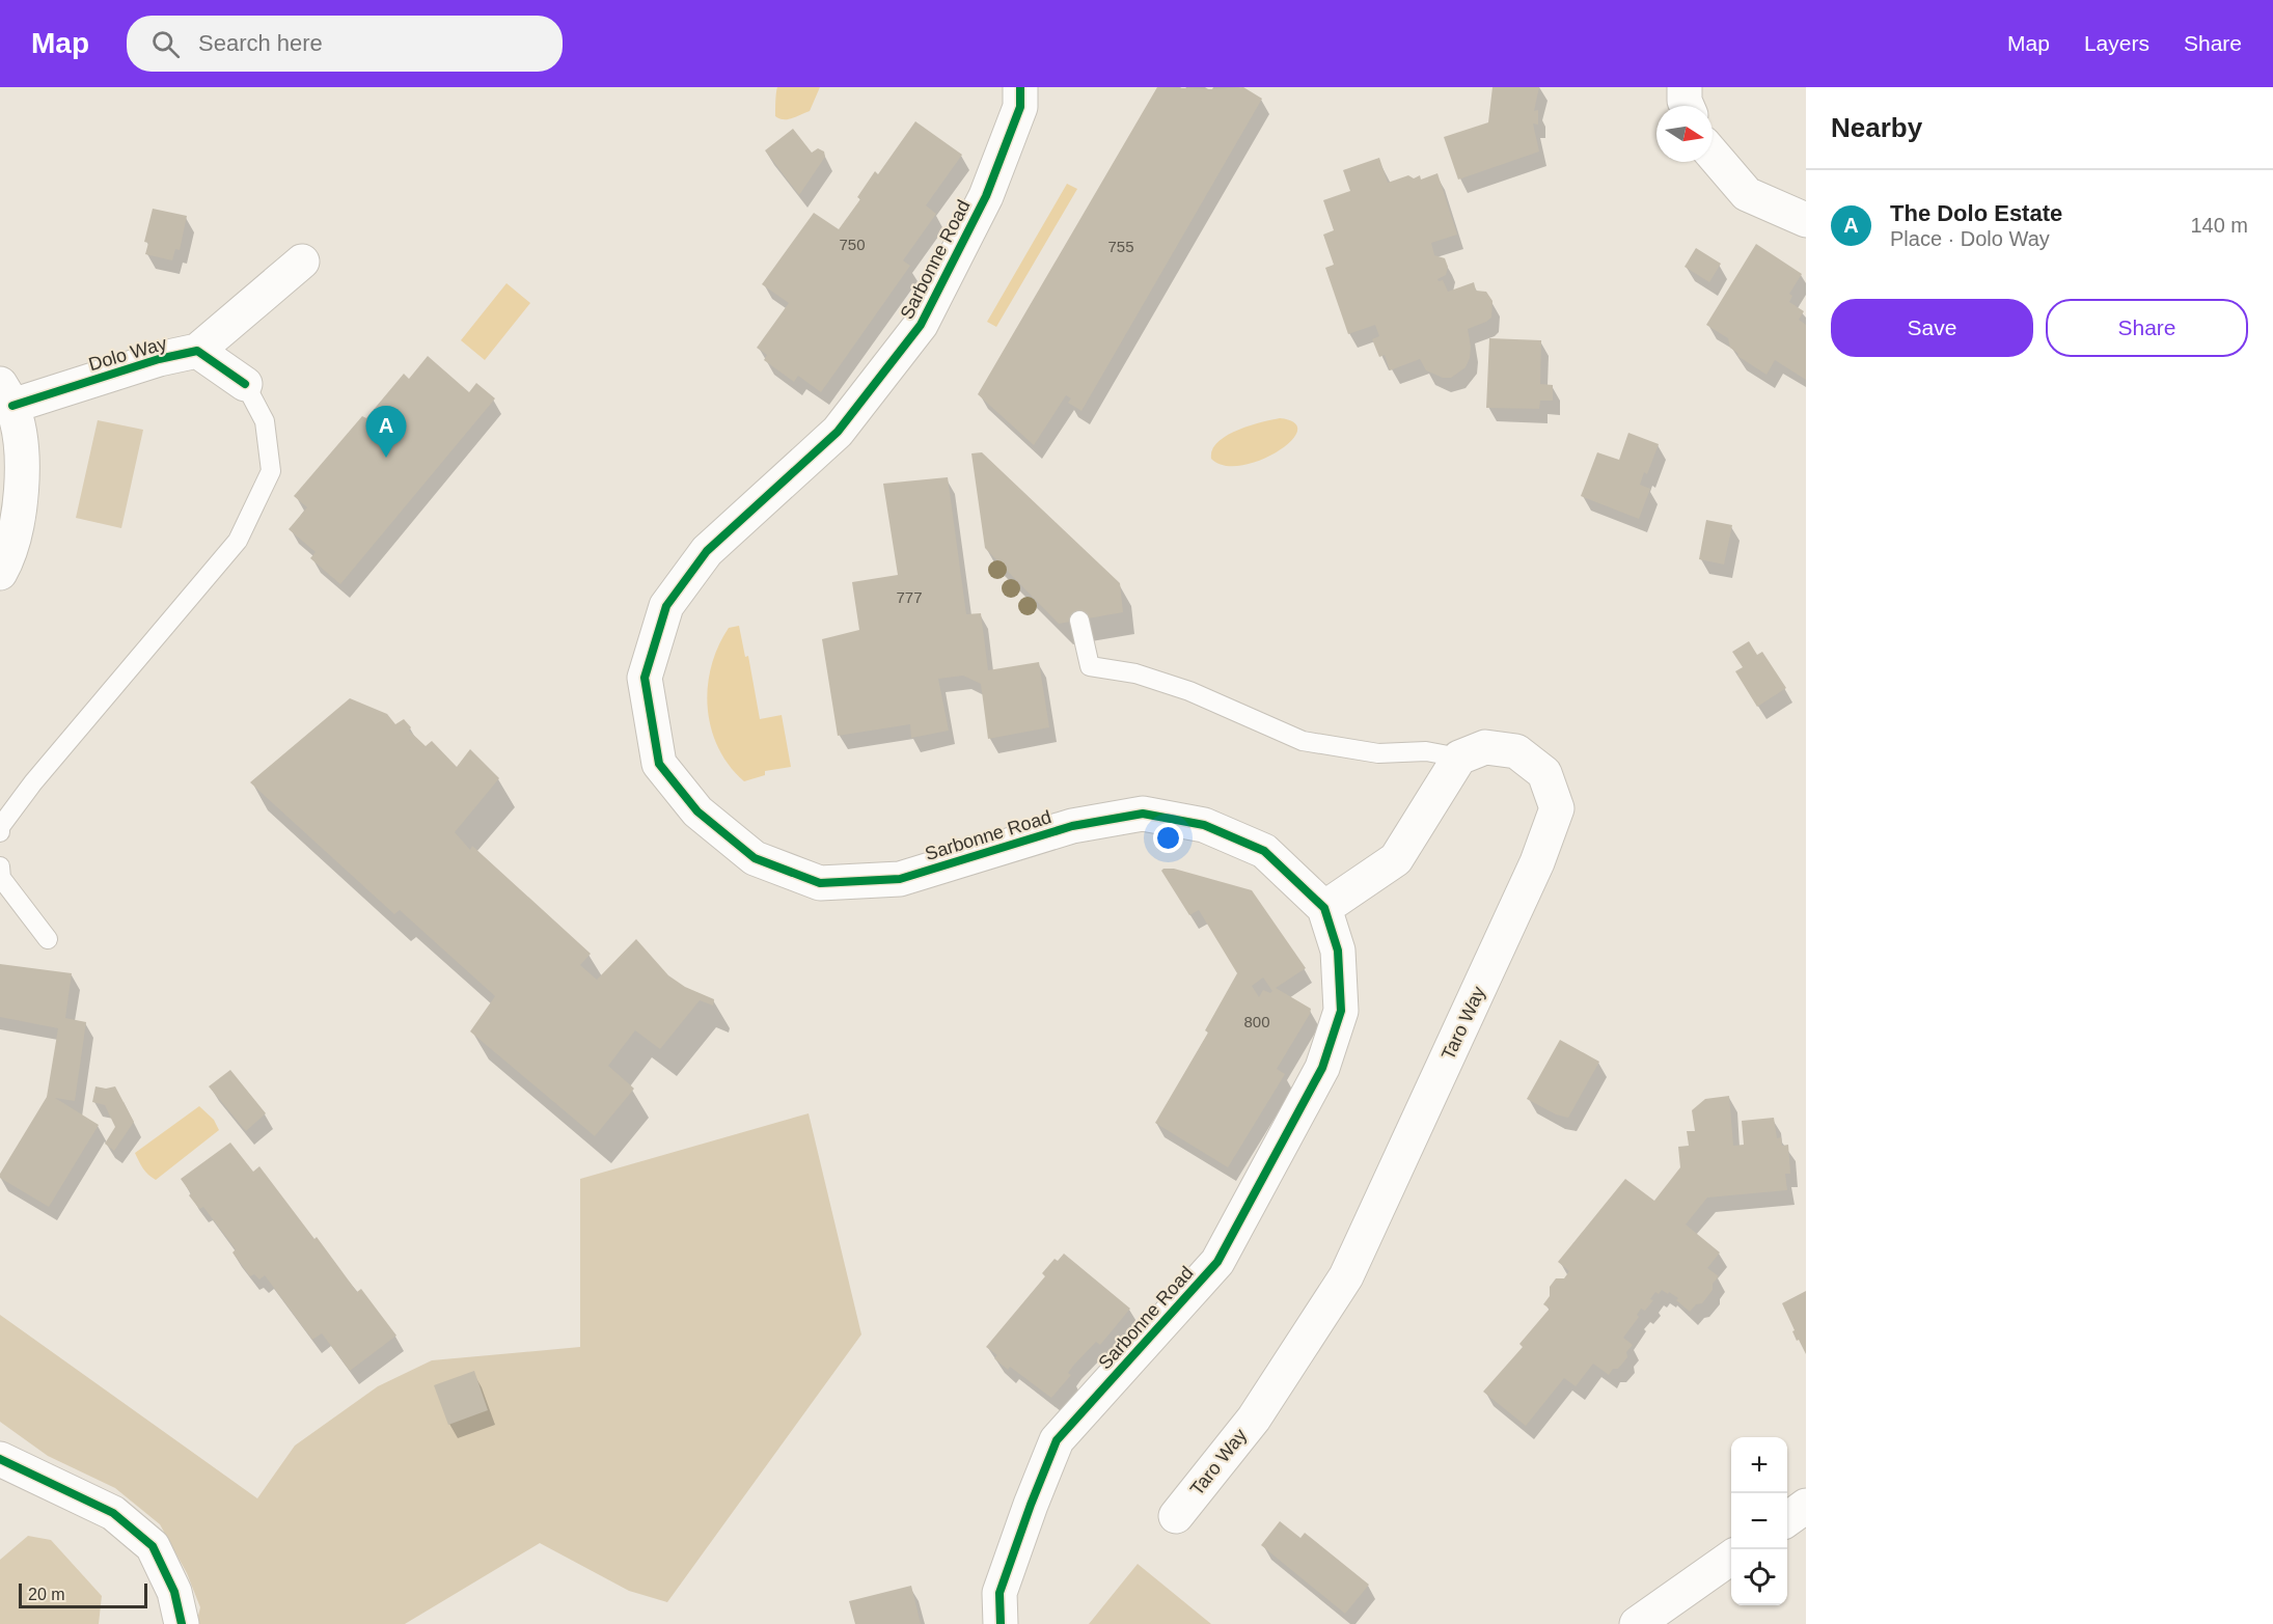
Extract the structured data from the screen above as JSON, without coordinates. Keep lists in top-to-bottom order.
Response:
{
  "streets": {
    "street": ["Sarbonne Road", "Dolo Way", "Taro Way"]
  },
  "house_numbers": [
    "750",
    "755",
    "777",
    "800"
  ],
  "scale_bar": "20 m",
  "north": "right",
  "page": {
    "header": "Map",
    "search": "Search here",
    "nav": ["Map", "Layers", "Share"],
    "heading": "Nearby",
    "list": [
      {
        "mark": "A",
        "name": "The Dolo Estate",
        "note": "Place · Dolo Way",
        "value": "140 m"
      }
    ],
    "buttons": ["Save", "Share"],
    "pins": "A",
    "map_buttons": ["+", "−"],
    "scale": "20 m"
  }
}
